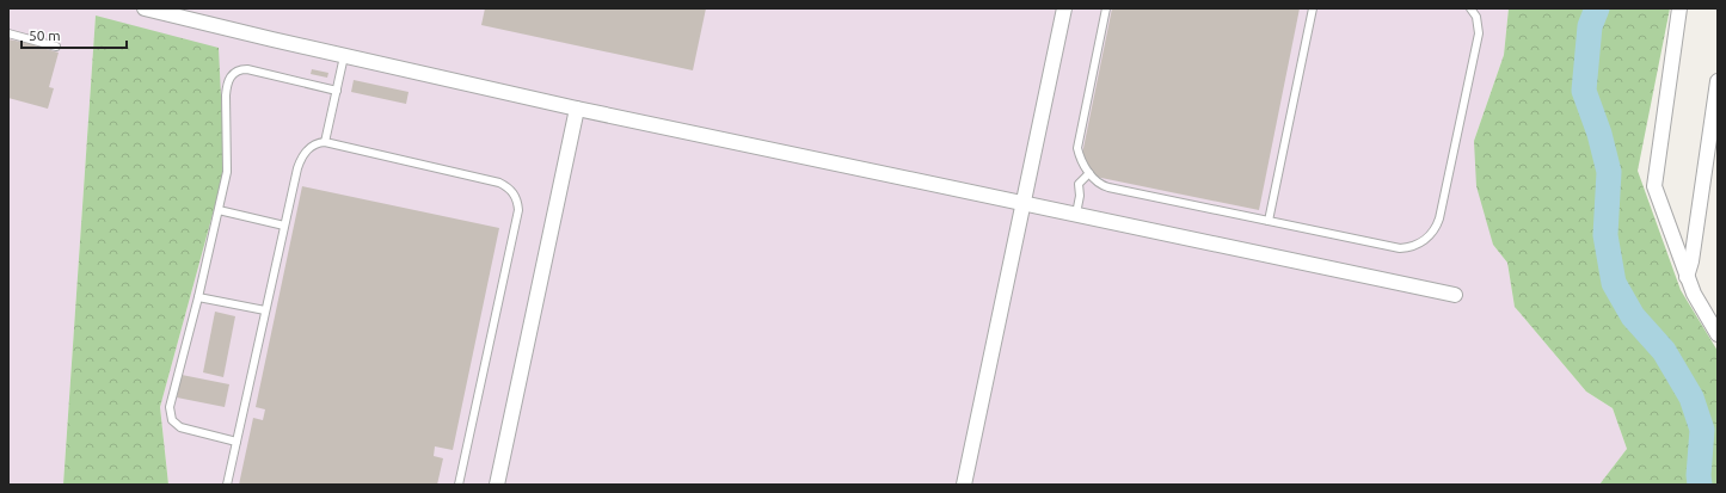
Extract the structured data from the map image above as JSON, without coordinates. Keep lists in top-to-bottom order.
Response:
{
  "scale_bar": "50 m"
}
